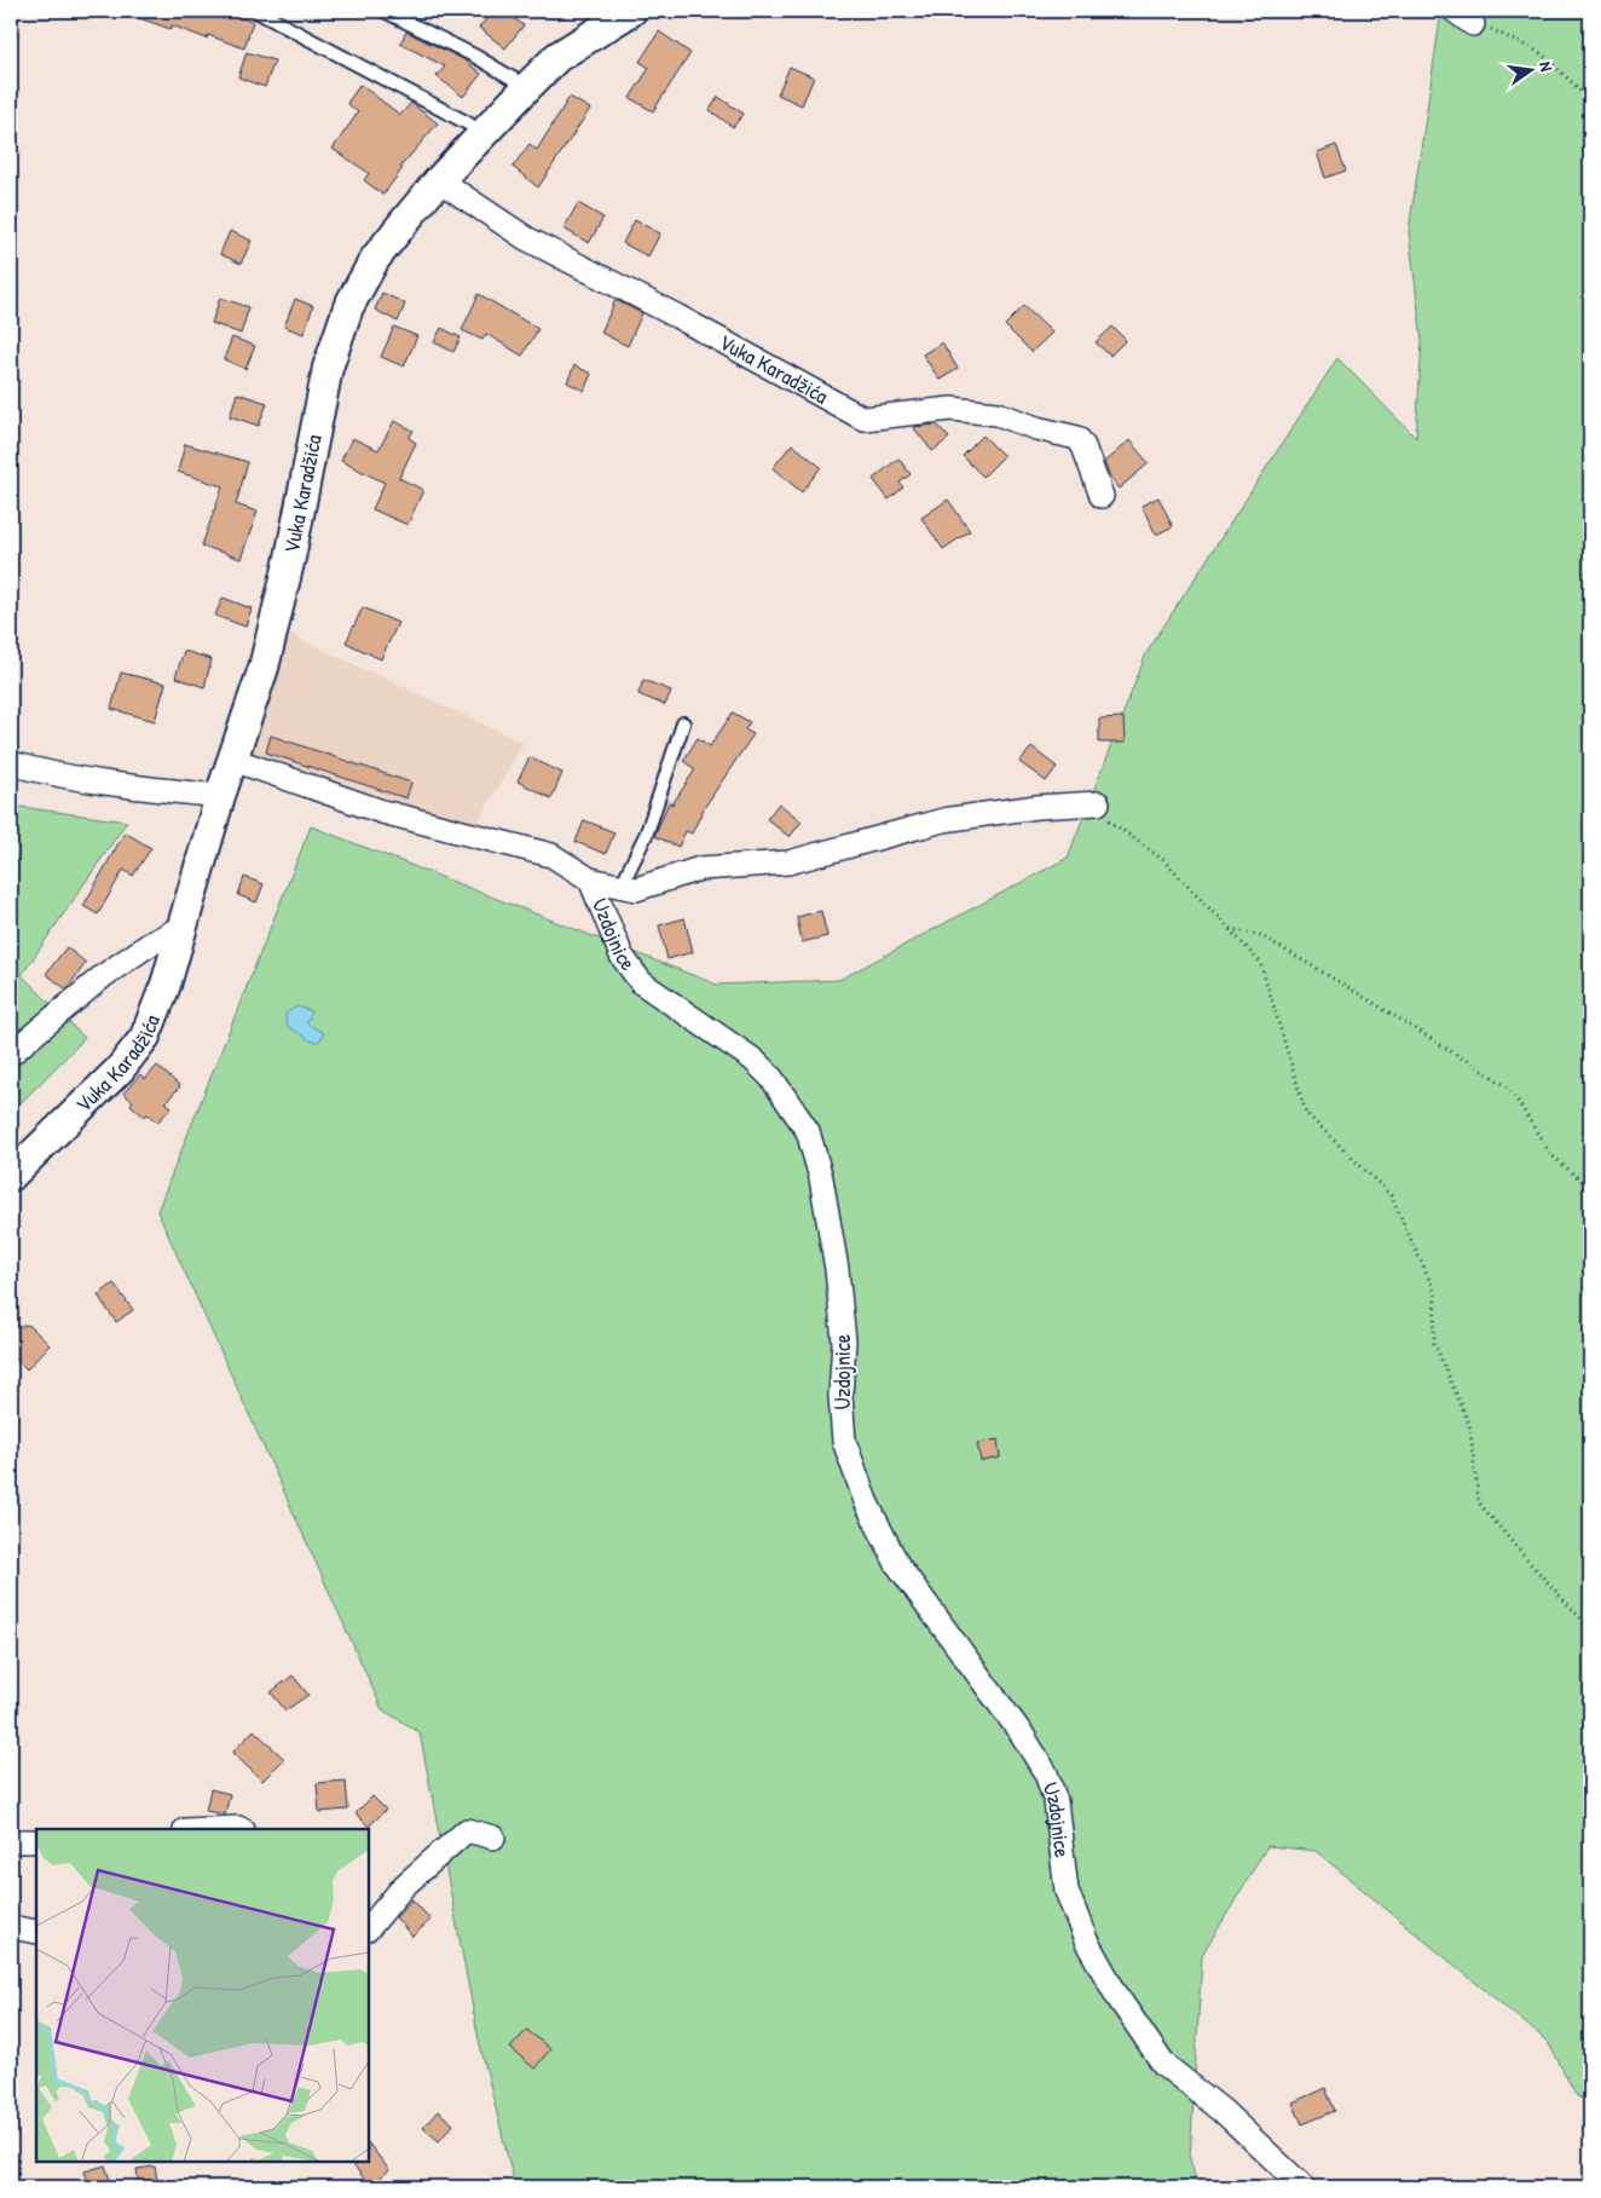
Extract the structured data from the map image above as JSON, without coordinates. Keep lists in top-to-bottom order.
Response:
{
  "streets": {
    "street": ["Vuka Karadžića", "Uzdojnice"]
  },
  "crossings": [
    ["Vuka Karadžića", "Uzdojnice"]
  ],
  "north": "right"
}
